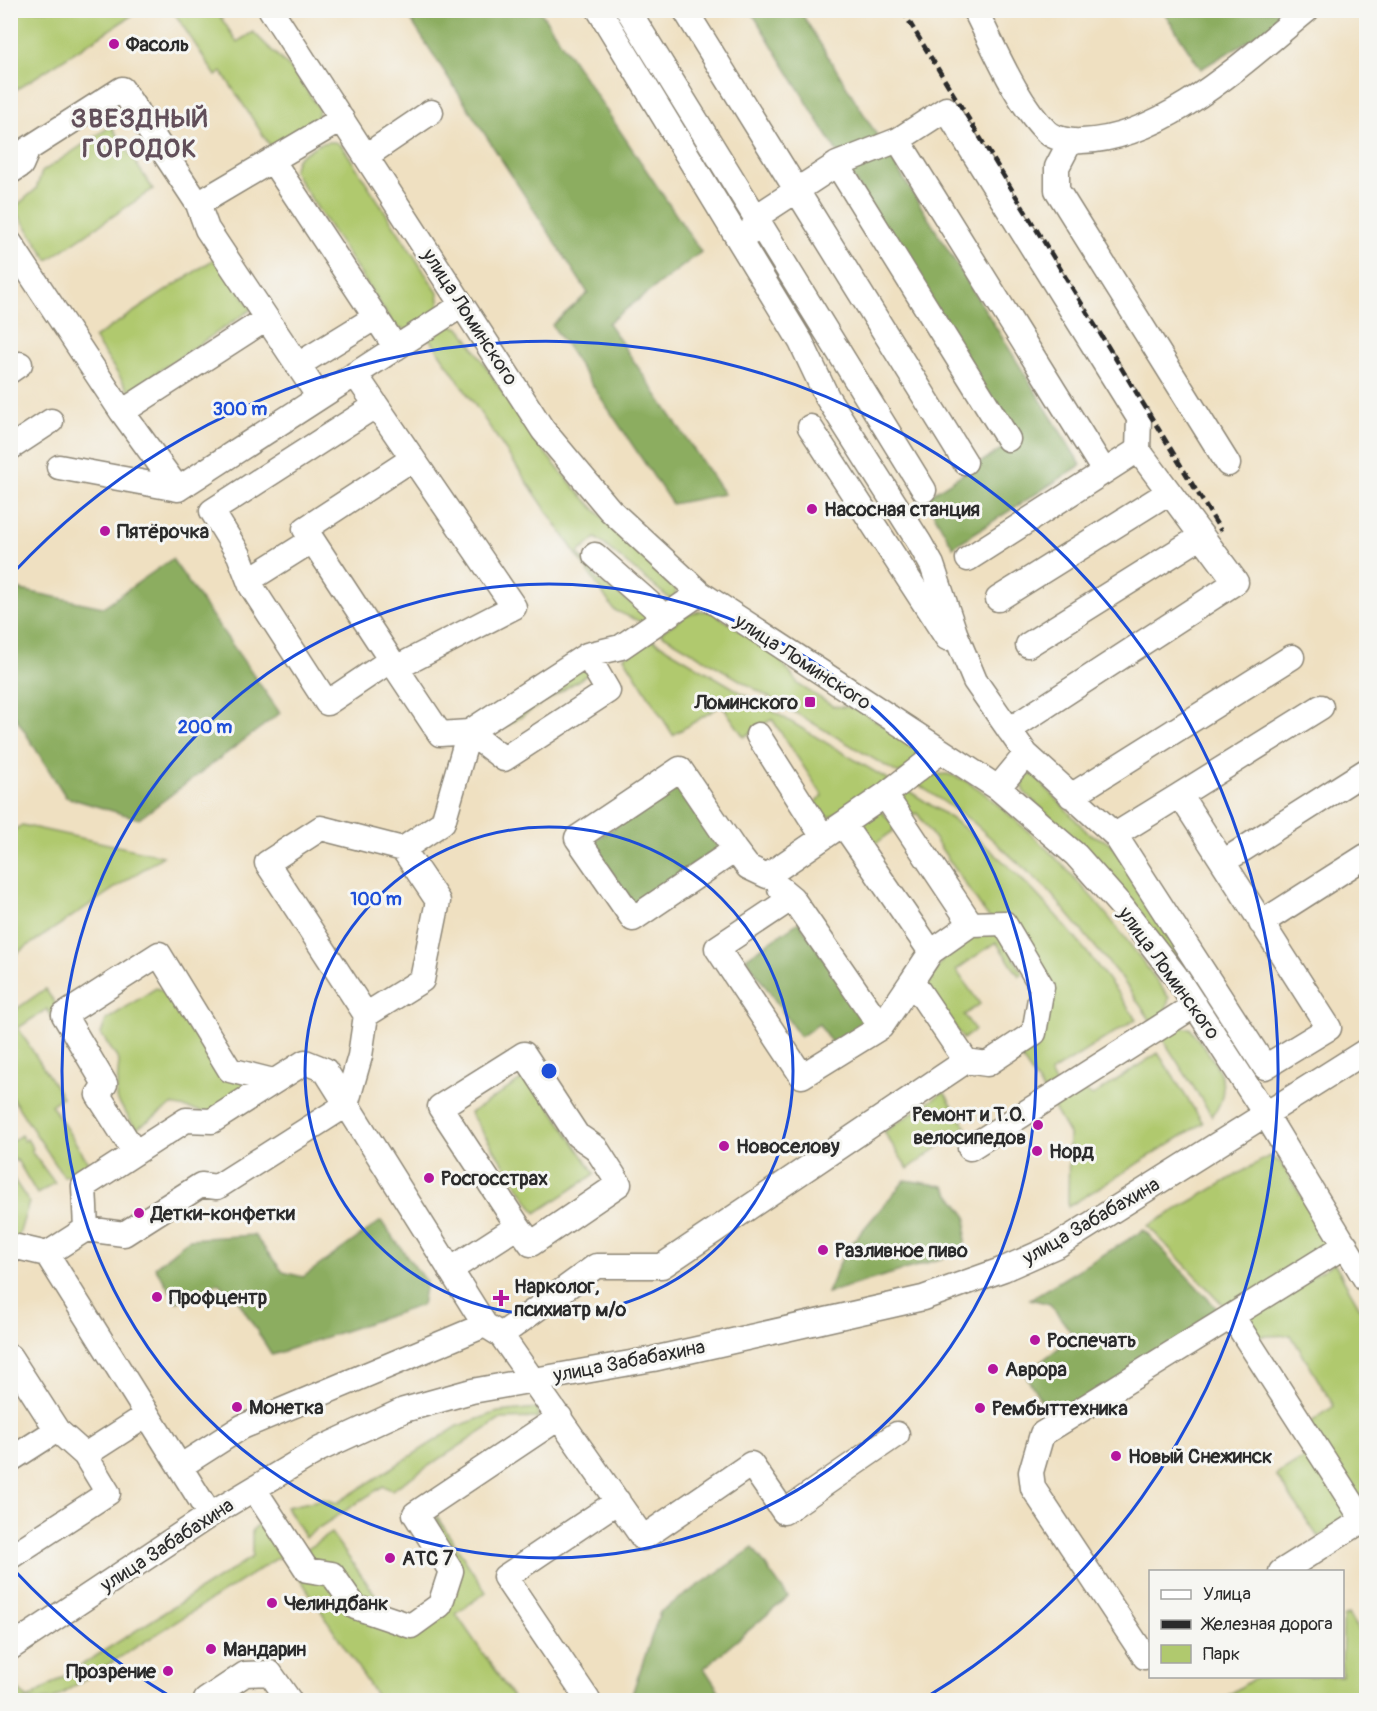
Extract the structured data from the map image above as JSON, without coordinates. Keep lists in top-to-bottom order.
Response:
{
  "streets": {
    "street": ["улица Ломинского", "улица Забабахина"]
  },
  "crossings": [
    ["улица Ломинского", "улица Забабахина"]
  ],
  "districts": ["ЗВЕЗДНЫЙ ГОРОДОК"],
  "places": {
    "other": [
      "Фасоль",
      "Насосная станция",
      "Пятёрочка",
      "Ремонт и Т.О. велосипедов",
      "Новоселову",
      "Норд",
      "Росгосстрах",
      "Детки-конфетки",
      "Разливное пиво",
      "Профцентр",
      "Роспечать",
      "Аврора",
      "Монетка",
      "Рембыттехника",
      "Новый Снежинск",
      "АТС 7",
      "Челиндбанк",
      "Мандарин",
      "Прозрение"
    ],
    "transit": ["Ломинского"],
    "health": ["Нарколог, психиатр м/о"]
  },
  "legend": ["Улица", "Железная дорога", "Парк"],
  "rings": ["300 m", "200 m", "100 m"]
}
